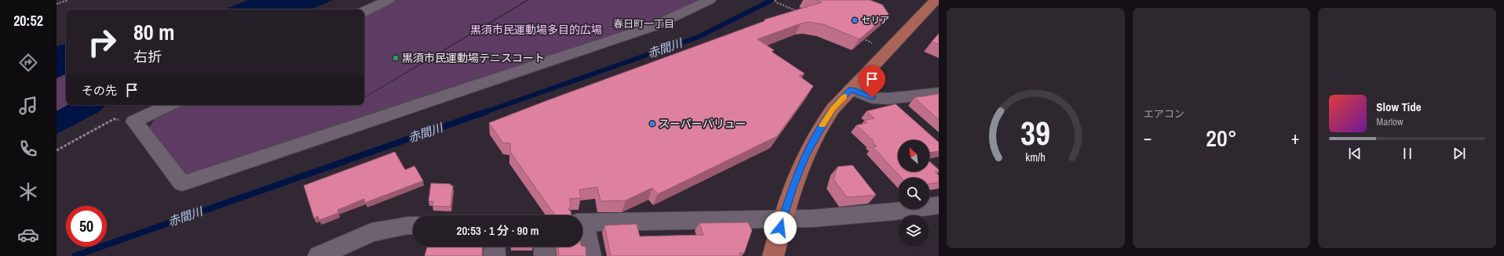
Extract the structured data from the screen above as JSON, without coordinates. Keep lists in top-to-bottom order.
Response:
{
  "districts": ["春日町一丁目"],
  "water": ["赤間川"],
  "parks": ["黒須市民運動場多目的広場"],
  "places": ["セリア", "黒須市民運動場テニスコート", "スーパーバリュー"],
  "north": "top left",
  "page": {
    "tabs": "20:52",
    "tile": "エアコン",
    "turn": ["80 m", "右折"],
    "then": "その先",
    "song": ["Slow Tide", "Marlow"],
    "heat": ["−", "20°", "+"],
    "limit": "50",
    "trip": "20:53 · 1 分 · 90 m",
    "gauge": ["39", "km/h"]
  }
}
